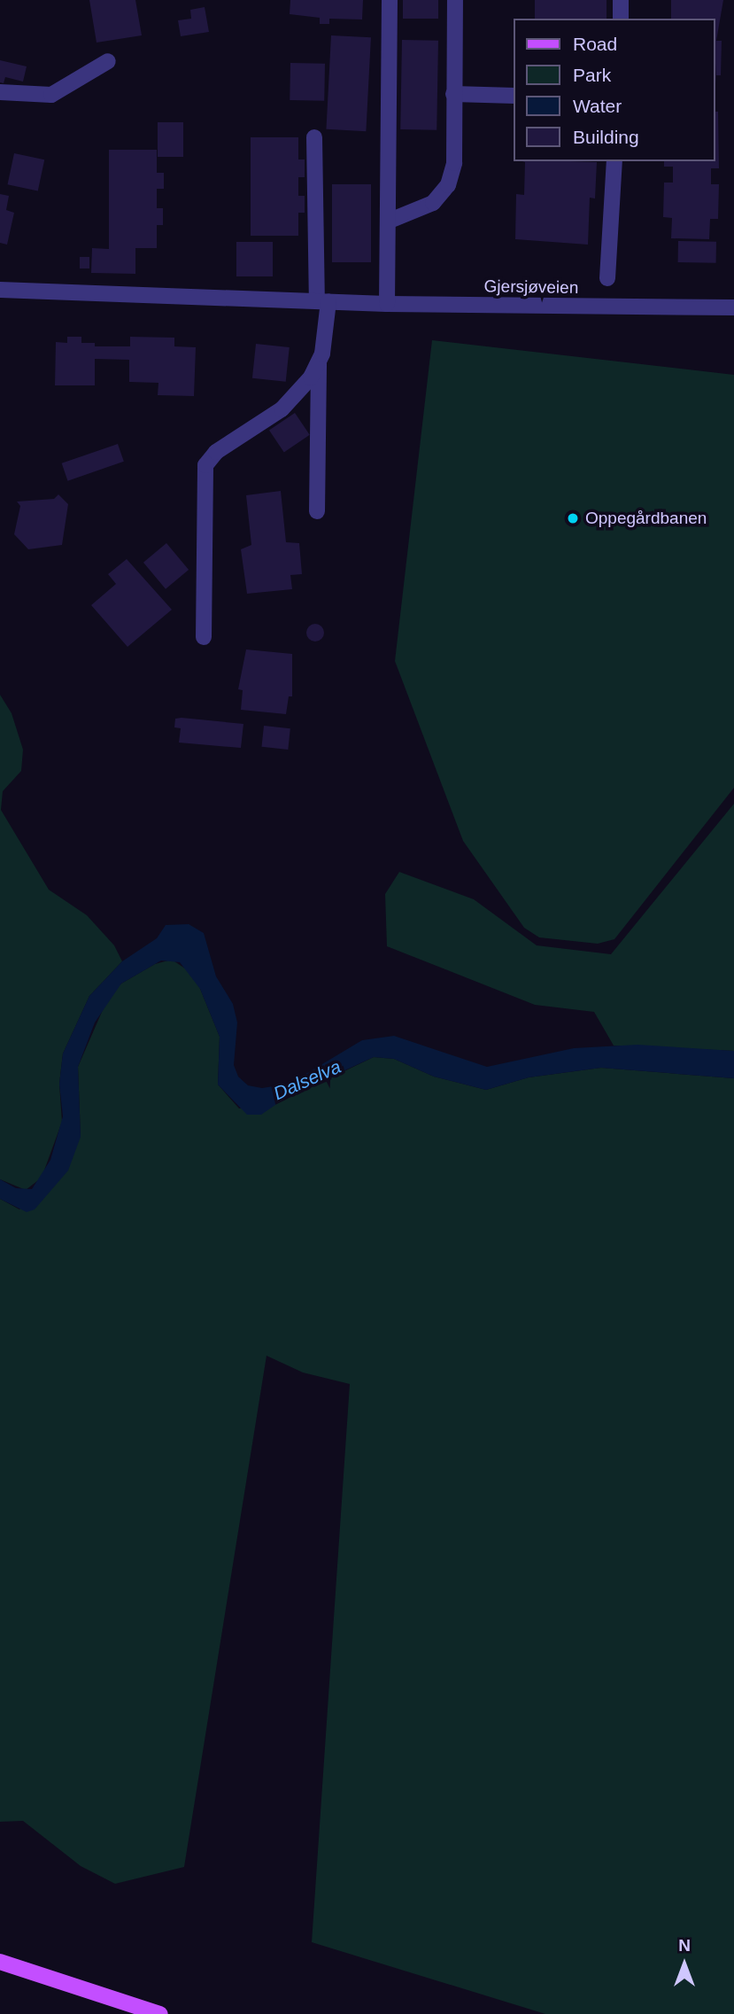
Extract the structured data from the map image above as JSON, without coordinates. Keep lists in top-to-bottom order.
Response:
{
  "streets": {
    "street": ["Gjersjøveien"]
  },
  "water": ["Dalselva"],
  "places": ["Oppegårdbanen"],
  "legend": [
    "Road",
    "Park",
    "Water",
    "Building"
  ],
  "north": "top"
}
